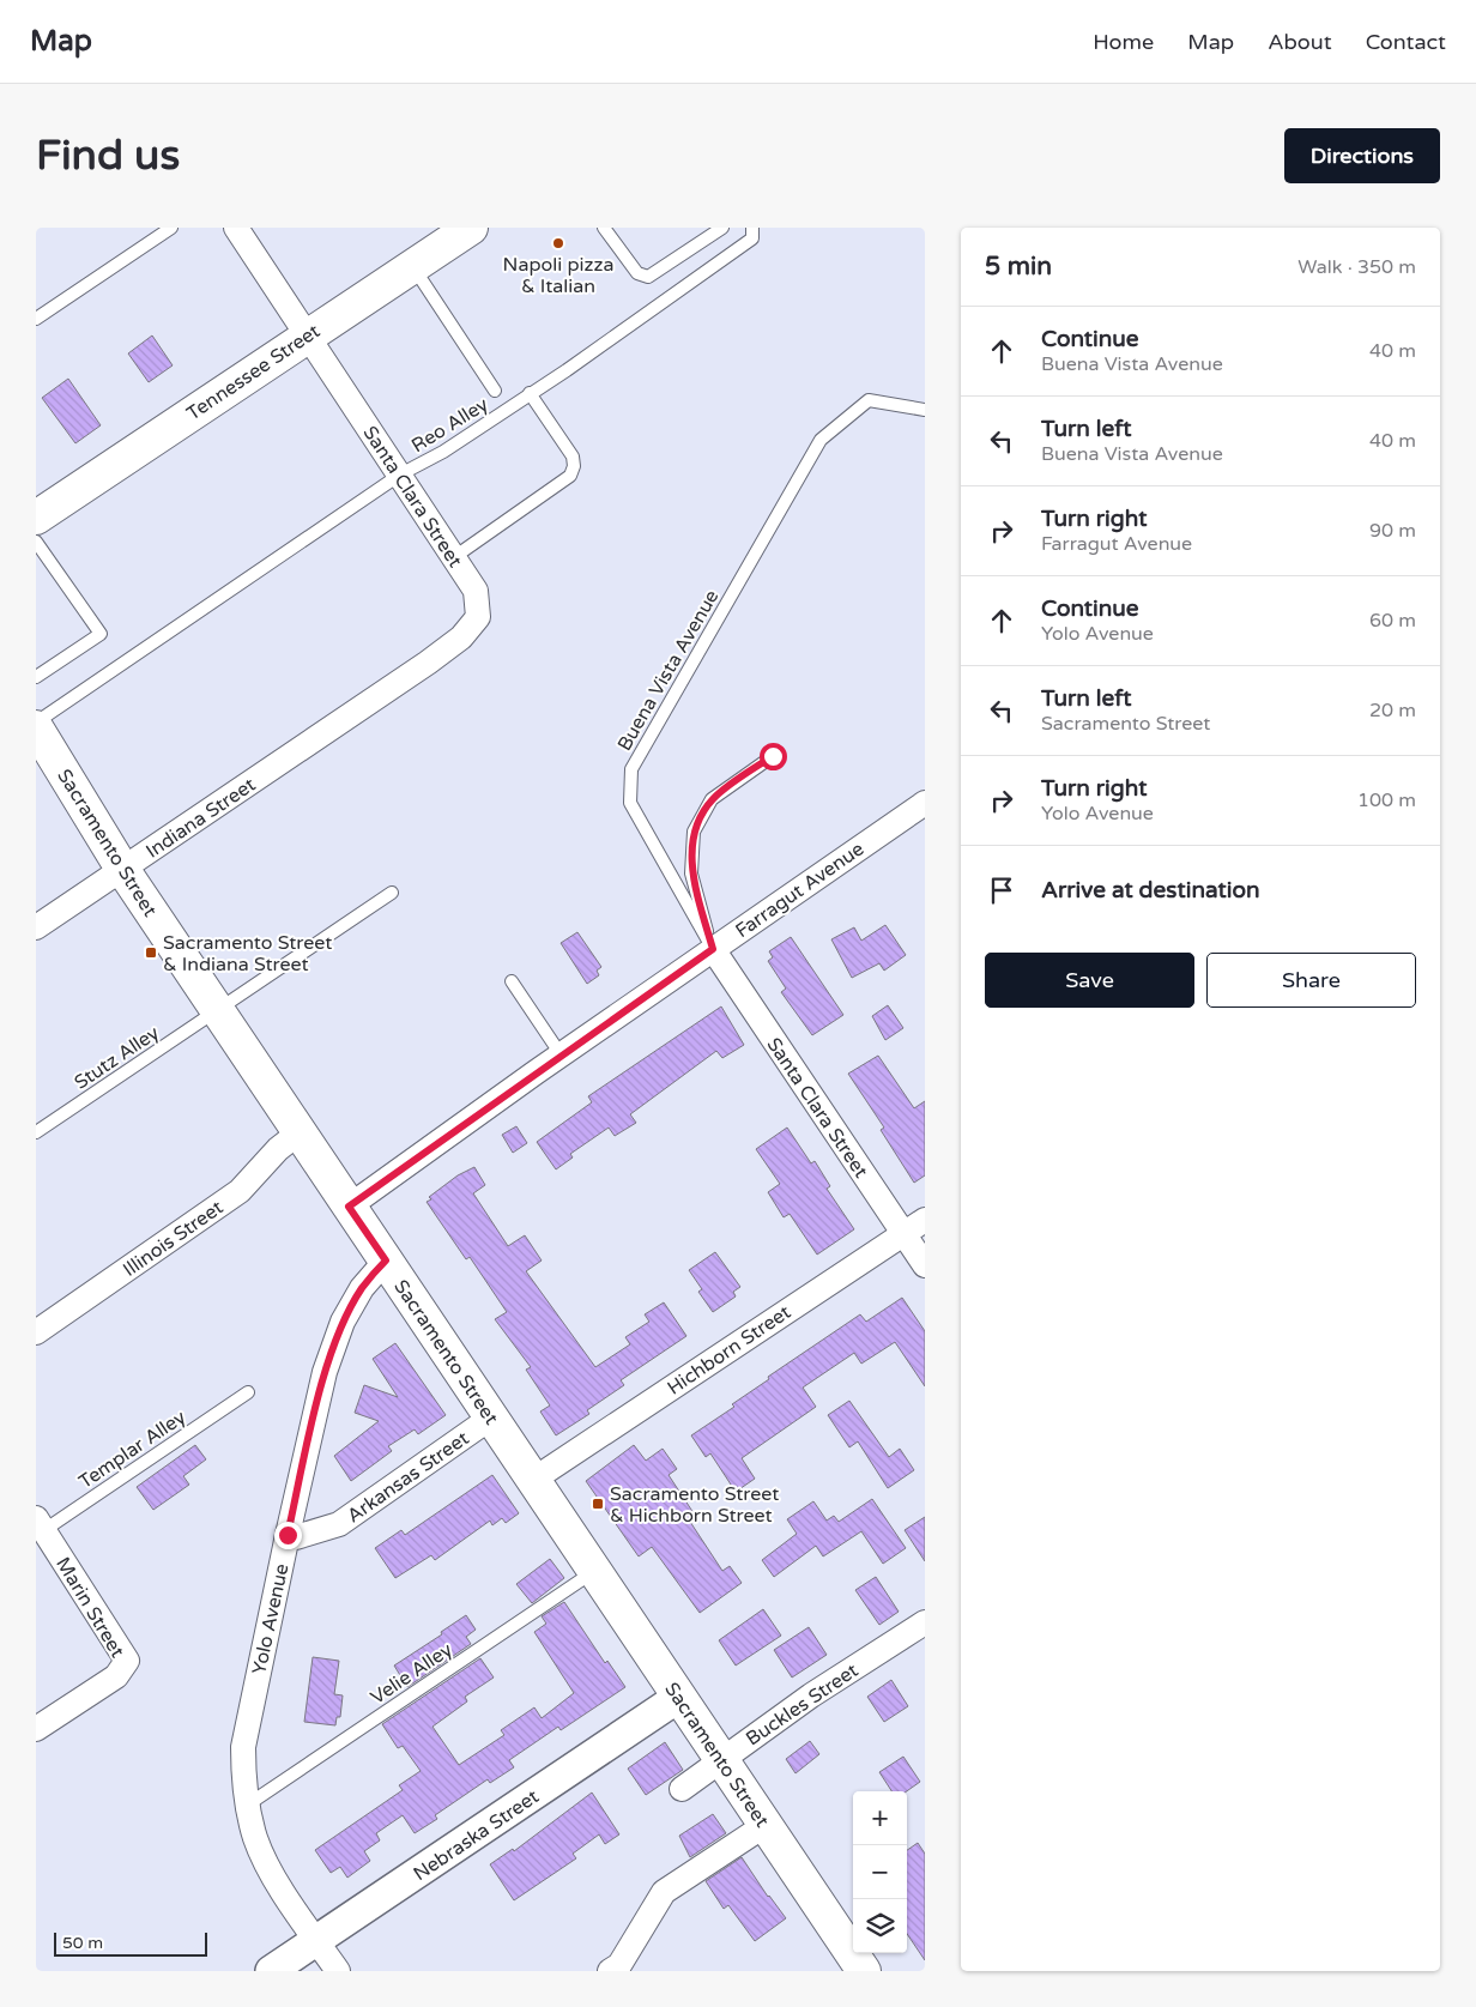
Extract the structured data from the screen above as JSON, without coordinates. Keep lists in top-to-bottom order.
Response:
{
  "streets": {
    "main road": ["Tennessee Street", "Sacramento Street"],
    "street": [
      "Santa Clara Street",
      "Indiana Street",
      "Farragut Avenue",
      "Illinois Street",
      "Hichborn Street",
      "Arkansas Street",
      "Marin Street",
      "Yolo Avenue",
      "Buckles Street",
      "Nebraska Street"
    ],
    "lane": [
      "Reo Alley",
      "Buena Vista Avenue",
      "Stutz Alley",
      "Templar Alley",
      "Velie Alley"
    ]
  },
  "crossings": [
    ["Tennessee Street", "Santa Clara Street"],
    ["Reo Alley", "Santa Clara Street"],
    ["Reo Alley", "Sacramento Street"],
    ["Santa Clara Street", "Buena Vista Avenue"],
    ["Santa Clara Street", "Indiana Street"],
    ["Santa Clara Street", "Farragut Avenue"],
    ["Santa Clara Street", "Hichborn Street"],
    ["Buena Vista Avenue", "Farragut Avenue"],
    ["Indiana Street", "Sacramento Street"],
    ["Sacramento Street", "Farragut Avenue"],
    ["Sacramento Street", "Stutz Alley"],
    ["Sacramento Street", "Illinois Street"],
    ["Sacramento Street", "Hichborn Street"],
    ["Sacramento Street", "Arkansas Street"],
    ["Sacramento Street", "Yolo Avenue"],
    ["Sacramento Street", "Velie Alley"],
    ["Sacramento Street", "Buckles Street"],
    ["Sacramento Street", "Nebraska Street"],
    ["Templar Alley", "Marin Street"],
    ["Arkansas Street", "Yolo Avenue"],
    ["Yolo Avenue", "Velie Alley"],
    ["Yolo Avenue", "Nebraska Street"]
  ],
  "places": {
    "other": ["Napoli pizza & Italian"],
    "transit": ["Sacramento Street & Indiana Street", "Sacramento Street & Hichborn Street"]
  },
  "scale_bar": "50 m",
  "page": {
    "header": "Map",
    "nav": [
      "Home",
      "Map",
      "About",
      "Contact"
    ],
    "buttons": [
      "Directions",
      ["Save", "Share"]
    ],
    "title": "Find us",
    "heading": ["5 min", "Walk · 350 m"],
    "list": [
      ["Continue", "Buena Vista Avenue", "40 m"],
      ["Turn left", "Buena Vista Avenue", "40 m"],
      ["Turn right", "Farragut Avenue", "90 m"],
      ["Continue", "Yolo Avenue", "60 m"],
      ["Turn left", "Sacramento Street", "20 m"],
      ["Turn right", "Yolo Avenue", "100 m"],
      "Arrive at destination"
    ],
    "map_buttons": ["+", "−"],
    "scale": "50 m"
  }
}
